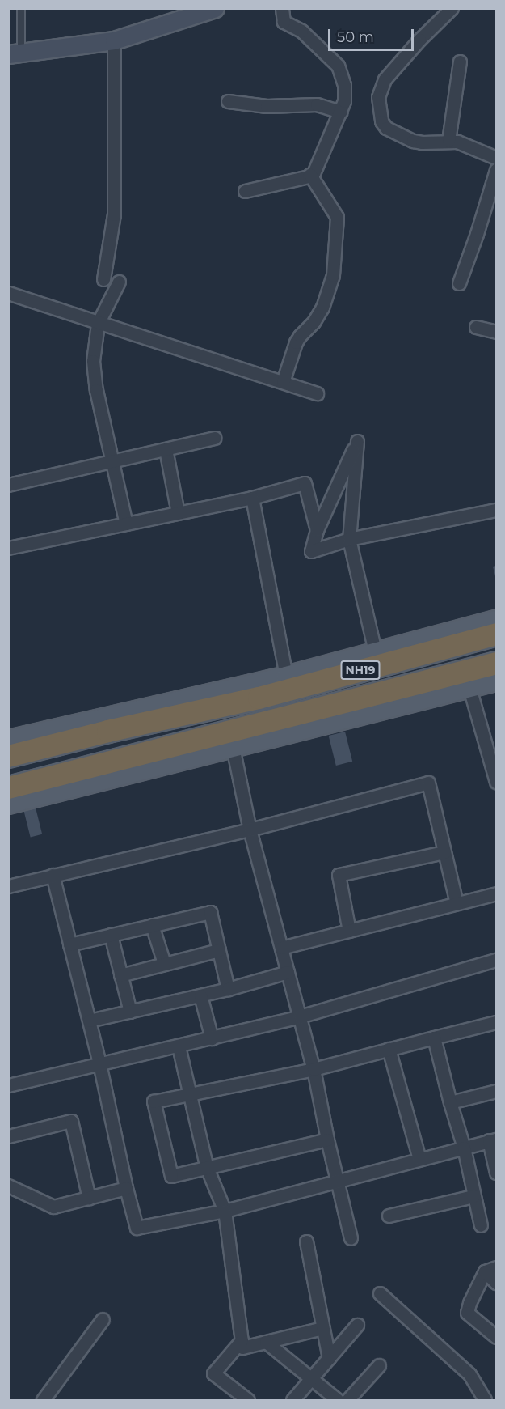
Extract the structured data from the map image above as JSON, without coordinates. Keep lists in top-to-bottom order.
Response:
{
  "streets": {
    "highway": ["NH19"]
  },
  "scale_bar": "50 m"
}
